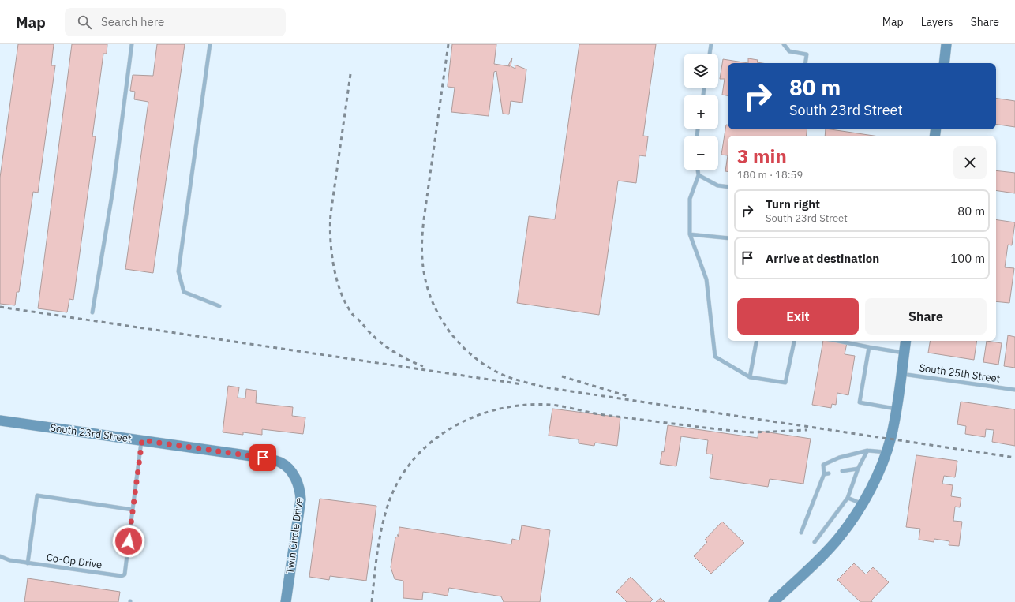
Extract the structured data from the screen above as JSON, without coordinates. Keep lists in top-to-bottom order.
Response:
{
  "streets": {
    "street": ["South 23rd Street", "Twin Circle Drive"],
    "lane": ["South 25th Street", "Co-Op Drive"]
  },
  "crossings": [
    ["South 23rd Street", "Twin Circle Drive"]
  ],
  "page": {
    "header": "Map",
    "search": "Search here",
    "nav": ["Map", "Layers", "Share"],
    "map_buttons": ["+", "−"],
    "turn": ["80 m", "South 23rd Street"],
    "heading": ["3 min", "180 m · 18:59"],
    "list": [
      {
        "name": "Turn right",
        "note": "South 23rd Street",
        "value": "80 m"
      },
      {
        "name": "Arrive at destination",
        "value": "100 m"
      }
    ],
    "buttons": ["Exit", "Share"]
  }
}
